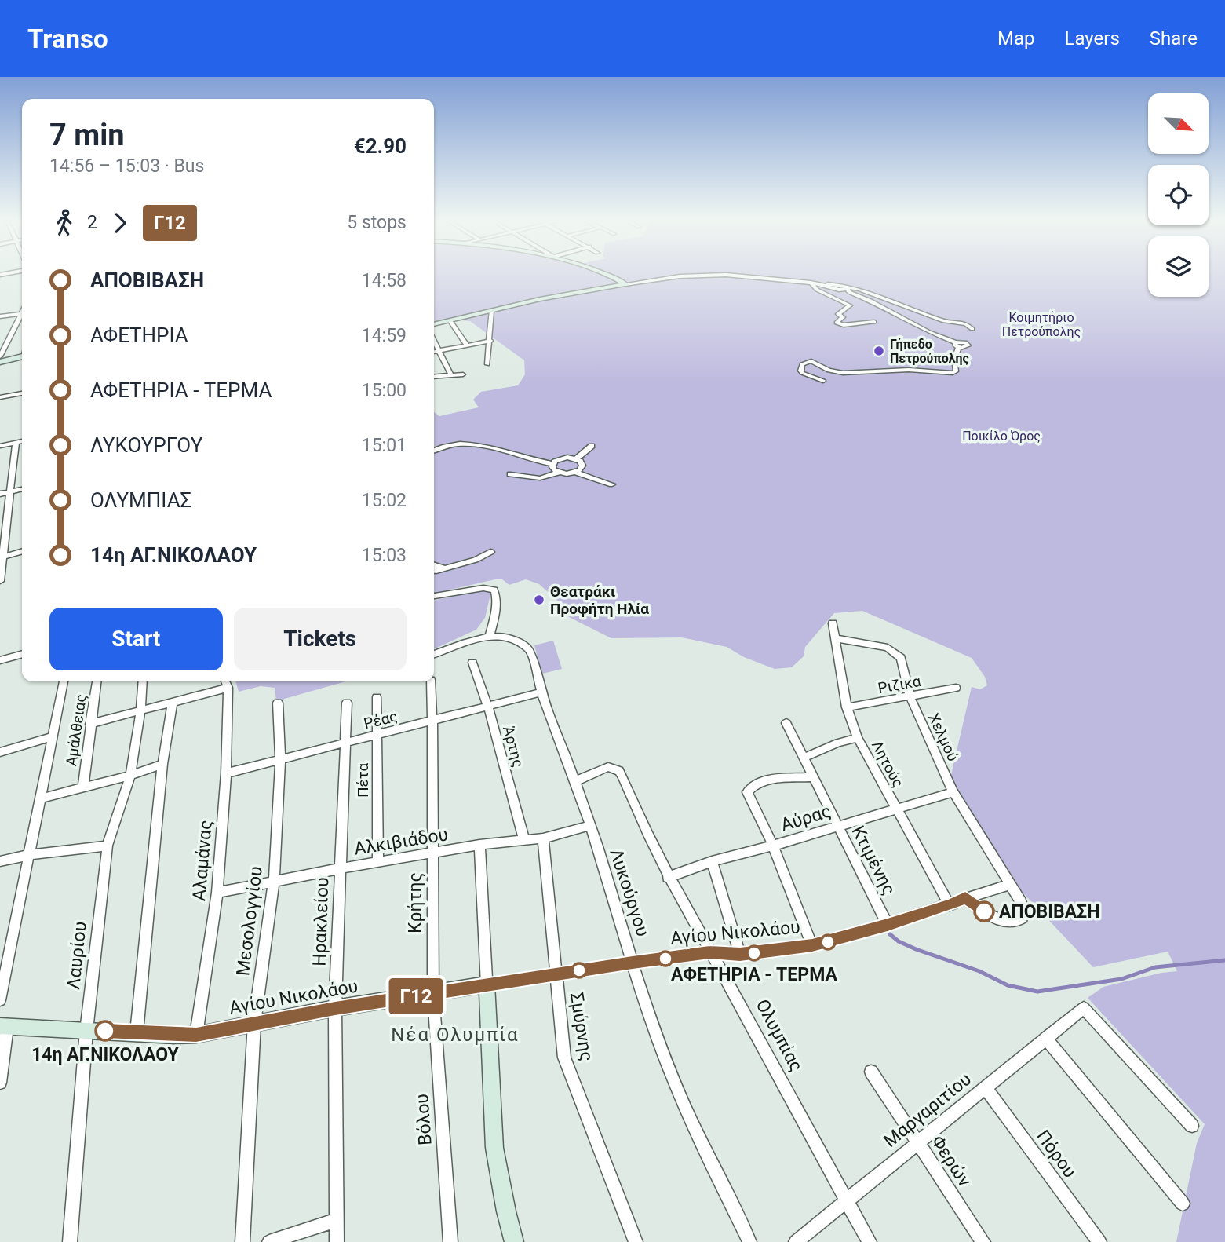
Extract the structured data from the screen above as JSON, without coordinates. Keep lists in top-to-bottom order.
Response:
{
  "streets": {
    "street": [
      "Ριζικα",
      "Ρέας",
      "Αμάλθειας",
      "Χελμού",
      "Άρτης",
      "Λητούς",
      "Πέτα",
      "Αύρας",
      "Αλκιβιάδου",
      "Αλαμάνας",
      "Κτιμένης",
      "Λυκούργου",
      "Κρήτης",
      "Μεσολογγίου",
      "Ηρακλείου",
      "Αγίου Νικολάου",
      "Λαυρίου",
      "Σμύρνης",
      "Ολυμπίας",
      "Μαργαριτίου",
      "Βόλου",
      "Πόρου",
      "Φερών"
    ]
  },
  "crossings": [
    ["Ριζικα", "Χελμού"],
    ["Ριζικα", "Λητούς"],
    ["Ρέας", "Άρτης"],
    ["Ρέας", "Πέτα"],
    ["Ρέας", "Αλαμάνας"],
    ["Ρέας", "Λυκούργου"],
    ["Ρέας", "Κρήτης"],
    ["Ρέας", "Μεσολογγίου"],
    ["Ρέας", "Ηρακλείου"],
    ["Χελμού", "Λητούς"],
    ["Χελμού", "Αύρας"],
    ["Χελμού", "Αγίου Νικολάου"],
    ["Άρτης", "Αλκιβιάδου"],
    ["Λητούς", "Αύρας"],
    ["Λητούς", "Αγίου Νικολάου"],
    ["Πέτα", "Αλκιβιάδου"],
    ["Αύρας", "Κτιμένης"],
    ["Αύρας", "Ολυμπίας"],
    ["Αλκιβιάδου", "Αλαμάνας"],
    ["Αλκιβιάδου", "Λυκούργου"],
    ["Αλκιβιάδου", "Κρήτης"],
    ["Αλκιβιάδου", "Μεσολογγίου"],
    ["Αλκιβιάδου", "Ηρακλείου"],
    ["Αλκιβιάδου", "Σμύρνης"],
    ["Αλαμάνας", "Αγίου Νικολάου"],
    ["Κτιμένης", "Αγίου Νικολάου"],
    ["Λυκούργου", "Αγίου Νικολάου"],
    ["Λυκούργου", "Ολυμπίας"],
    ["Κρήτης", "Αγίου Νικολάου"],
    ["Κρήτης", "Βόλου"],
    ["Μεσολογγίου", "Αγίου Νικολάου"],
    ["Ηρακλείου", "Αγίου Νικολάου"],
    ["Αγίου Νικολάου", "Λαυρίου"],
    ["Αγίου Νικολάου", "Σμύρνης"],
    ["Αγίου Νικολάου", "Ολυμπίας"],
    ["Αγίου Νικολάου", "Βόλου"],
    ["Ολυμπίας", "Μαργαριτίου"],
    ["Μαργαριτίου", "Πόρου"],
    ["Μαργαριτίου", "Φερών"]
  ],
  "districts": ["Νέα Ολυμπία"],
  "parks": ["Κοιμητήριο Πετρούπολης", "Ποικίλο Όρος"],
  "places": [
    "Γήπεδο Πετρούπολης",
    "Θεατράκι Προφήτη Ηλία",
    "ΑΠΟΒΙΒΑΣΗ",
    "ΑΦΕΤΗΡΙΑ - ΤΕΡΜΑ",
    "14η ΑΓ.ΝΙΚΟΛΑΟΥ"
  ],
  "lines": ["bus line Γ12"],
  "north": "bottom right",
  "page": {
    "header": "Transo",
    "nav": ["Map", "Layers", "Share"],
    "on_map": "Γ12",
    "heading": ["7 min", "14:56 – 15:03 · Bus", "€2.90"],
    "legs": ["2", "Γ12", "5 stops"],
    "list": [
      {
        "name": "ΑΠΟΒΙΒΑΣΗ",
        "value": "14:58"
      },
      {
        "name": "ΑΦΕΤΗΡΙΑ",
        "value": "14:59"
      },
      {
        "name": "ΑΦΕΤΗΡΙΑ - ΤΕΡΜΑ",
        "value": "15:00"
      },
      {
        "name": "ΛΥΚΟΥΡΓΟΥ",
        "value": "15:01"
      },
      {
        "name": "ΟΛΥΜΠΙΑΣ",
        "value": "15:02"
      },
      {
        "name": "14η ΑΓ.ΝΙΚΟΛΑΟΥ",
        "value": "15:03"
      }
    ],
    "buttons": ["Start", "Tickets"]
  }
}
